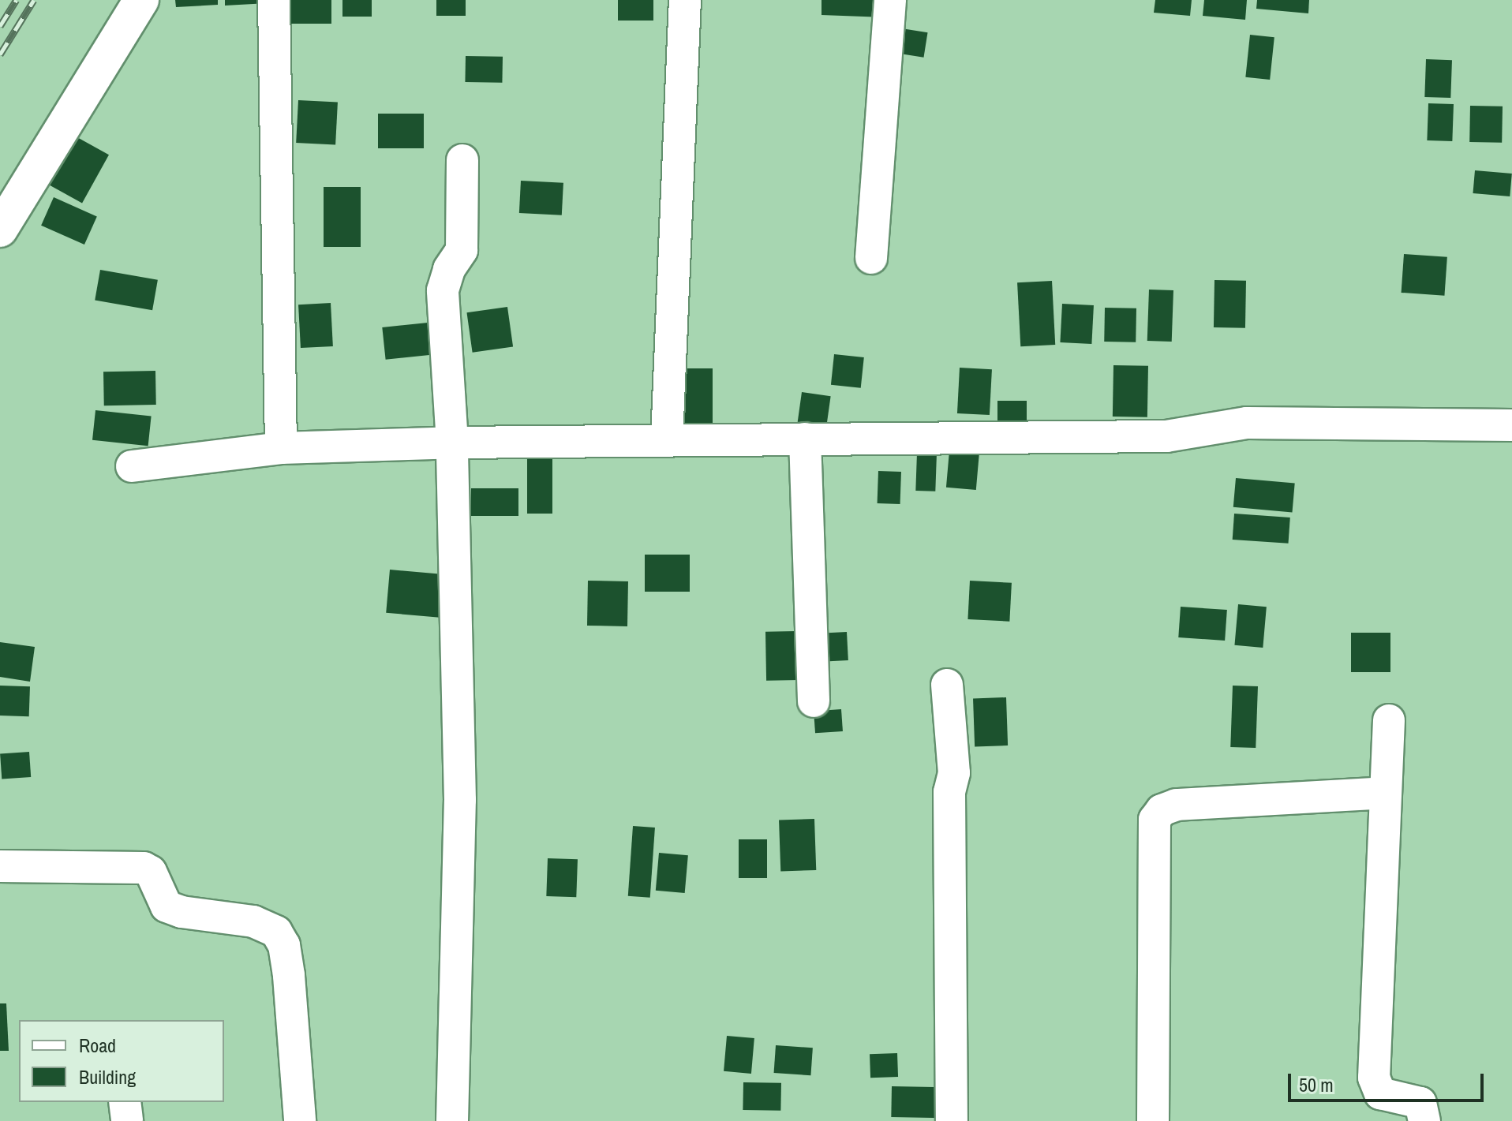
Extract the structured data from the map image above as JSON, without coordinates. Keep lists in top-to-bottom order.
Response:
{
  "legend": ["Road", "Building"],
  "scale_bar": "50 m"
}
